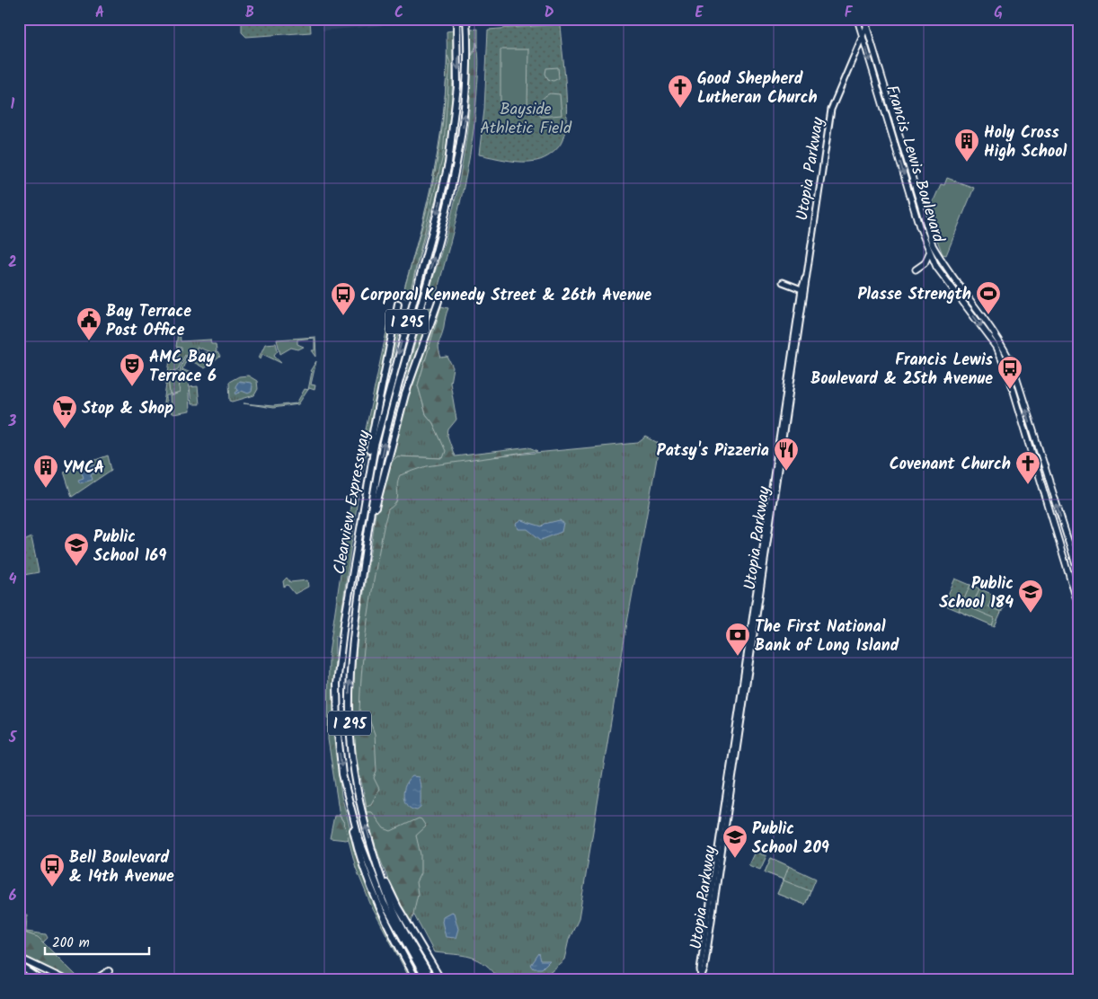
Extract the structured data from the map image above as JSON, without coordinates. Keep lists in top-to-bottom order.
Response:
{
  "streets": {
    "highway": ["I 295", "Clearview Expressway"],
    "main road": ["Francis Lewis Boulevard", "Utopia Parkway"]
  },
  "crossings": [
    ["Francis Lewis Boulevard", "Utopia Parkway"]
  ],
  "parks": ["Bayside Athletic Field"],
  "places": {
    "church": ["Good Shepherd Lutheran Church", "Covenant Church"],
    "building": ["Holy Cross High School", "YMCA"],
    "sports": ["Plasse Strength"],
    "bus stop": ["Corporal Kennedy Street & 26th Avenue", "Francis Lewis Boulevard & 25th Avenue", "Bell Boulevard & 14th Avenue"],
    "public building": ["Bay Terrace Post Office"],
    "theatre": ["AMC Bay Terrace 6"],
    "supermarket": ["Stop & Shop"],
    "restaurant": ["Patsy's Pizzeria"],
    "school or university": ["Public School 169", "Public School 184", "Public School 209"],
    "bank": ["The First National Bank of Long Island"]
  },
  "scale_bar": "200 m",
  "grid": {
    "columns": [
      "A",
      "B",
      "C",
      "D",
      "E",
      "F",
      "G"
    ],
    "rows": [
      "1",
      "2",
      "3",
      "4",
      "5",
      "6"
    ]
  }
}
